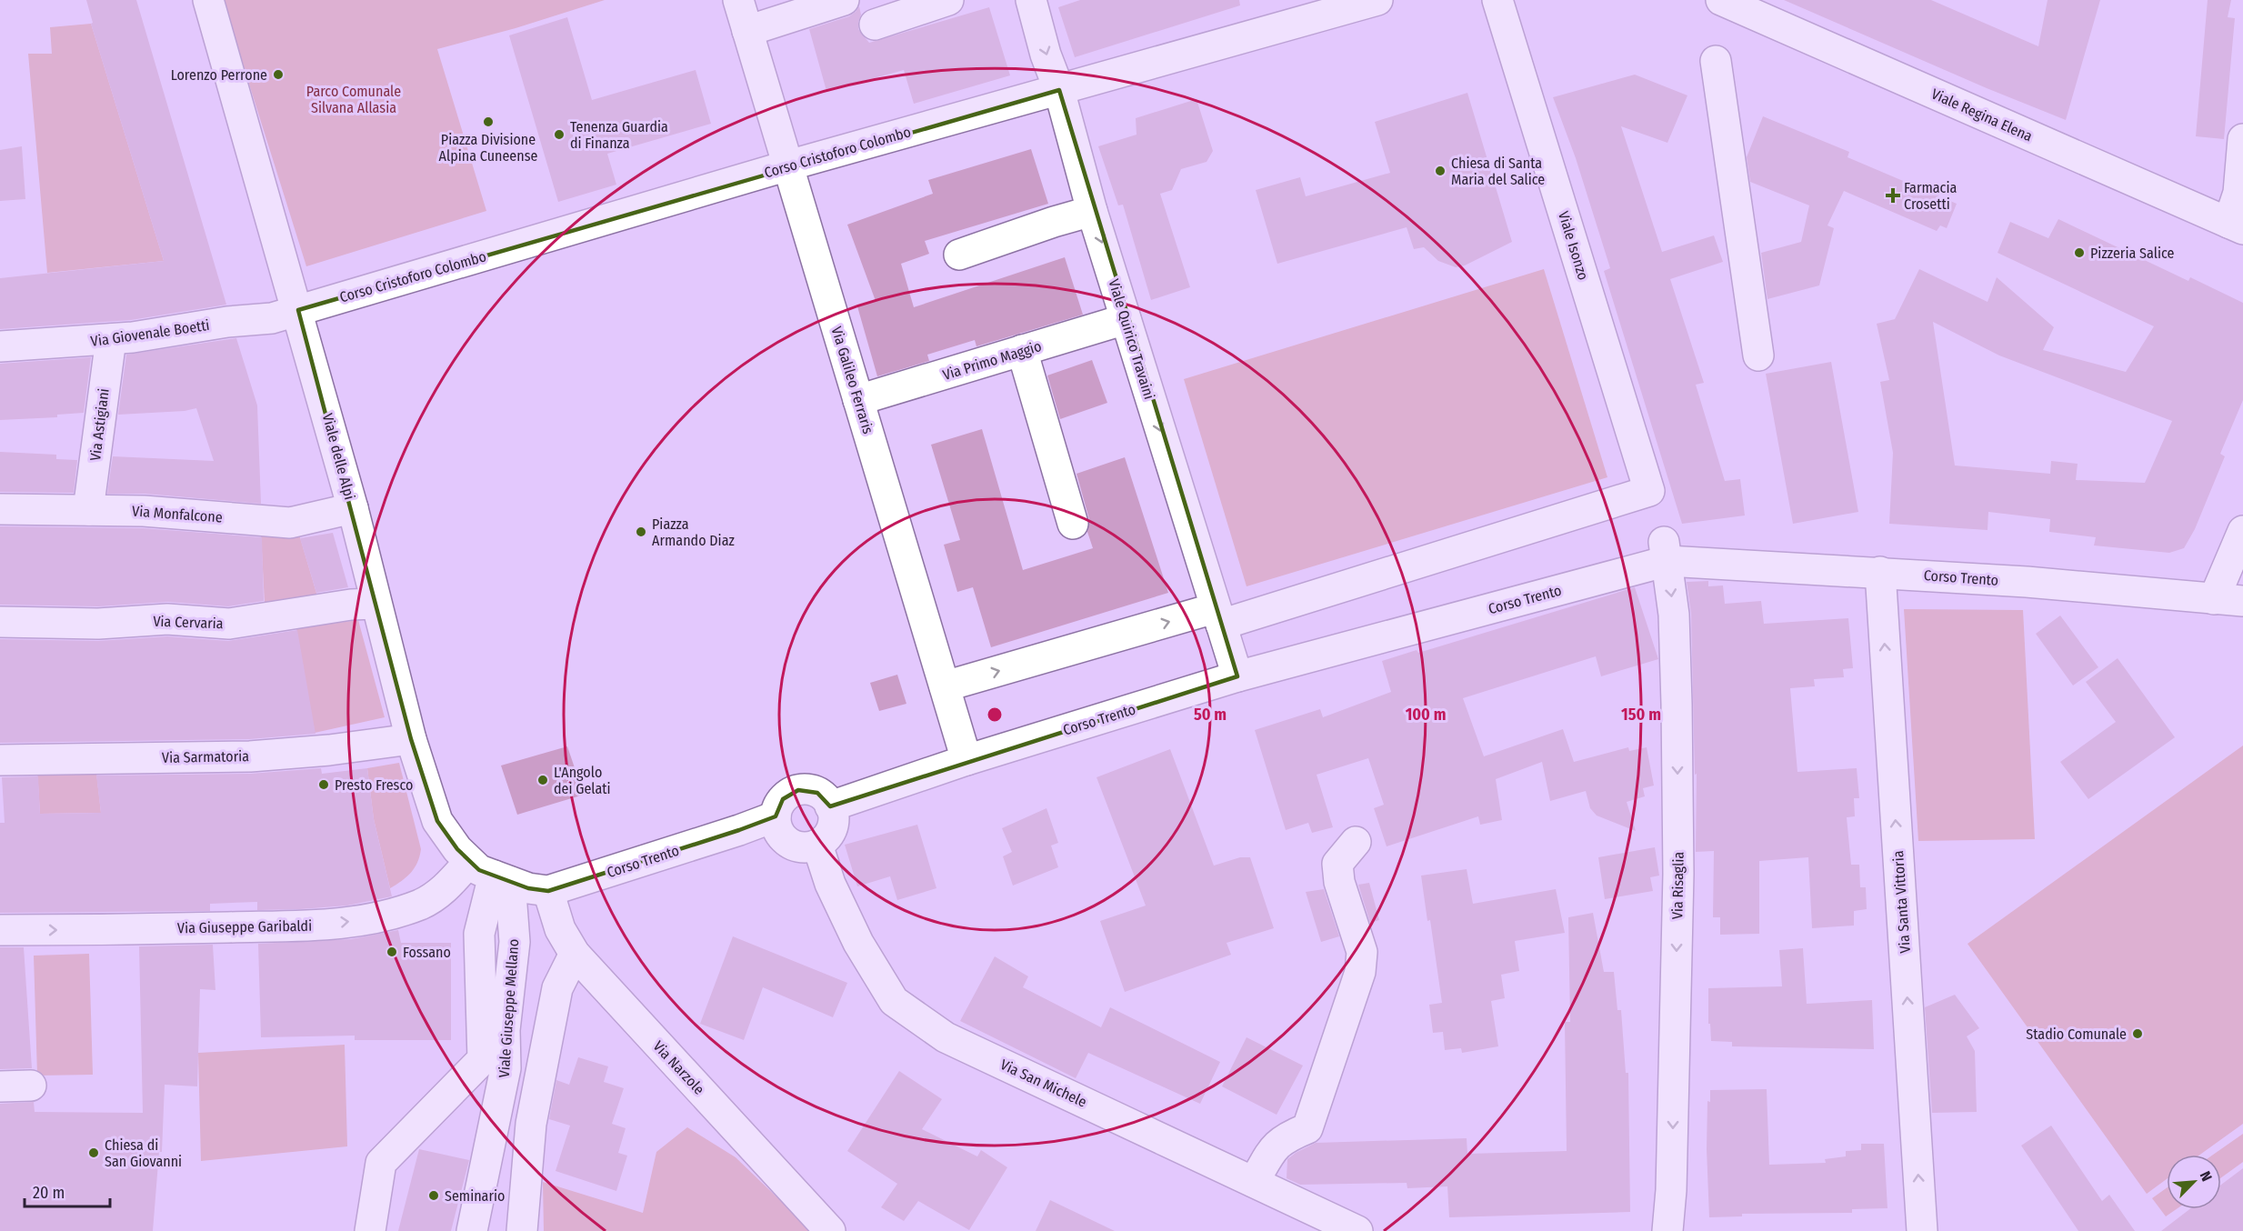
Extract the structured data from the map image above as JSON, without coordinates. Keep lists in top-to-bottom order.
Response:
{
  "streets": {
    "street": [
      "Viale Regina Elena",
      "Corso Cristoforo Colombo",
      "Viale Isonzo",
      "Via Giovenale Boetti",
      "Viale Quirico Travaini",
      "Via Primo Maggio",
      "Via Galileo Ferraris",
      "Via Astigiani",
      "Viale delle Alpi",
      "Via Monfalcone",
      "Corso Trento",
      "Via Cervaria",
      "Via Sarmatoria",
      "Via Risaglia",
      "Via Santa Vittoria",
      "Via Giuseppe Garibaldi",
      "Viale Giuseppe Mellano",
      "Via Narzole",
      "Via San Michele"
    ]
  },
  "crossings": [
    ["Corso Cristoforo Colombo", "Via Giovenale Boetti"],
    ["Corso Cristoforo Colombo", "Viale Quirico Travaini"],
    ["Corso Cristoforo Colombo", "Via Galileo Ferraris"],
    ["Corso Cristoforo Colombo", "Viale delle Alpi"],
    ["Viale Isonzo", "Viale Quirico Travaini"],
    ["Via Giovenale Boetti", "Via Astigiani"],
    ["Via Giovenale Boetti", "Viale delle Alpi"],
    ["Viale Quirico Travaini", "Via Primo Maggio"],
    ["Viale Quirico Travaini", "Corso Trento"],
    ["Via Primo Maggio", "Via Galileo Ferraris"],
    ["Via Galileo Ferraris", "Corso Trento"],
    ["Via Astigiani", "Via Monfalcone"],
    ["Viale delle Alpi", "Via Monfalcone"],
    ["Viale delle Alpi", "Corso Trento"],
    ["Viale delle Alpi", "Via Cervaria"],
    ["Viale delle Alpi", "Via Sarmatoria"],
    ["Viale delle Alpi", "Via Giuseppe Garibaldi"],
    ["Viale delle Alpi", "Viale Giuseppe Mellano"],
    ["Corso Trento", "Via Risaglia"],
    ["Corso Trento", "Via Santa Vittoria"],
    ["Corso Trento", "Via Giuseppe Garibaldi"],
    ["Corso Trento", "Viale Giuseppe Mellano"],
    ["Corso Trento", "Via Narzole"],
    ["Corso Trento", "Via San Michele"],
    ["Via Giuseppe Garibaldi", "Viale Giuseppe Mellano"]
  ],
  "one_way": ["Via Risaglia", "Via Santa Vittoria", "Via Giuseppe Garibaldi"],
  "parks": ["Parco Comunale Silvana Allasia"],
  "places": {
    "other": [
      "Lorenzo Perrone",
      "Piazza Divisione Alpina Cuneense",
      "Tenenza Guardia di Finanza",
      "Chiesa di Santa Maria del Salice",
      "Pizzeria Salice",
      "Piazza Armando Diaz",
      "L'Angolo dei Gelati",
      "Presto Fresco",
      "Fossano",
      "Stadio Comunale",
      "Chiesa di San Giovanni",
      "Seminario"
    ],
    "health": ["Farmacia Crosetti"]
  },
  "scale_bar": "20 m",
  "north": "top right",
  "rings": ["50 m", "100 m", "150 m"]
}
